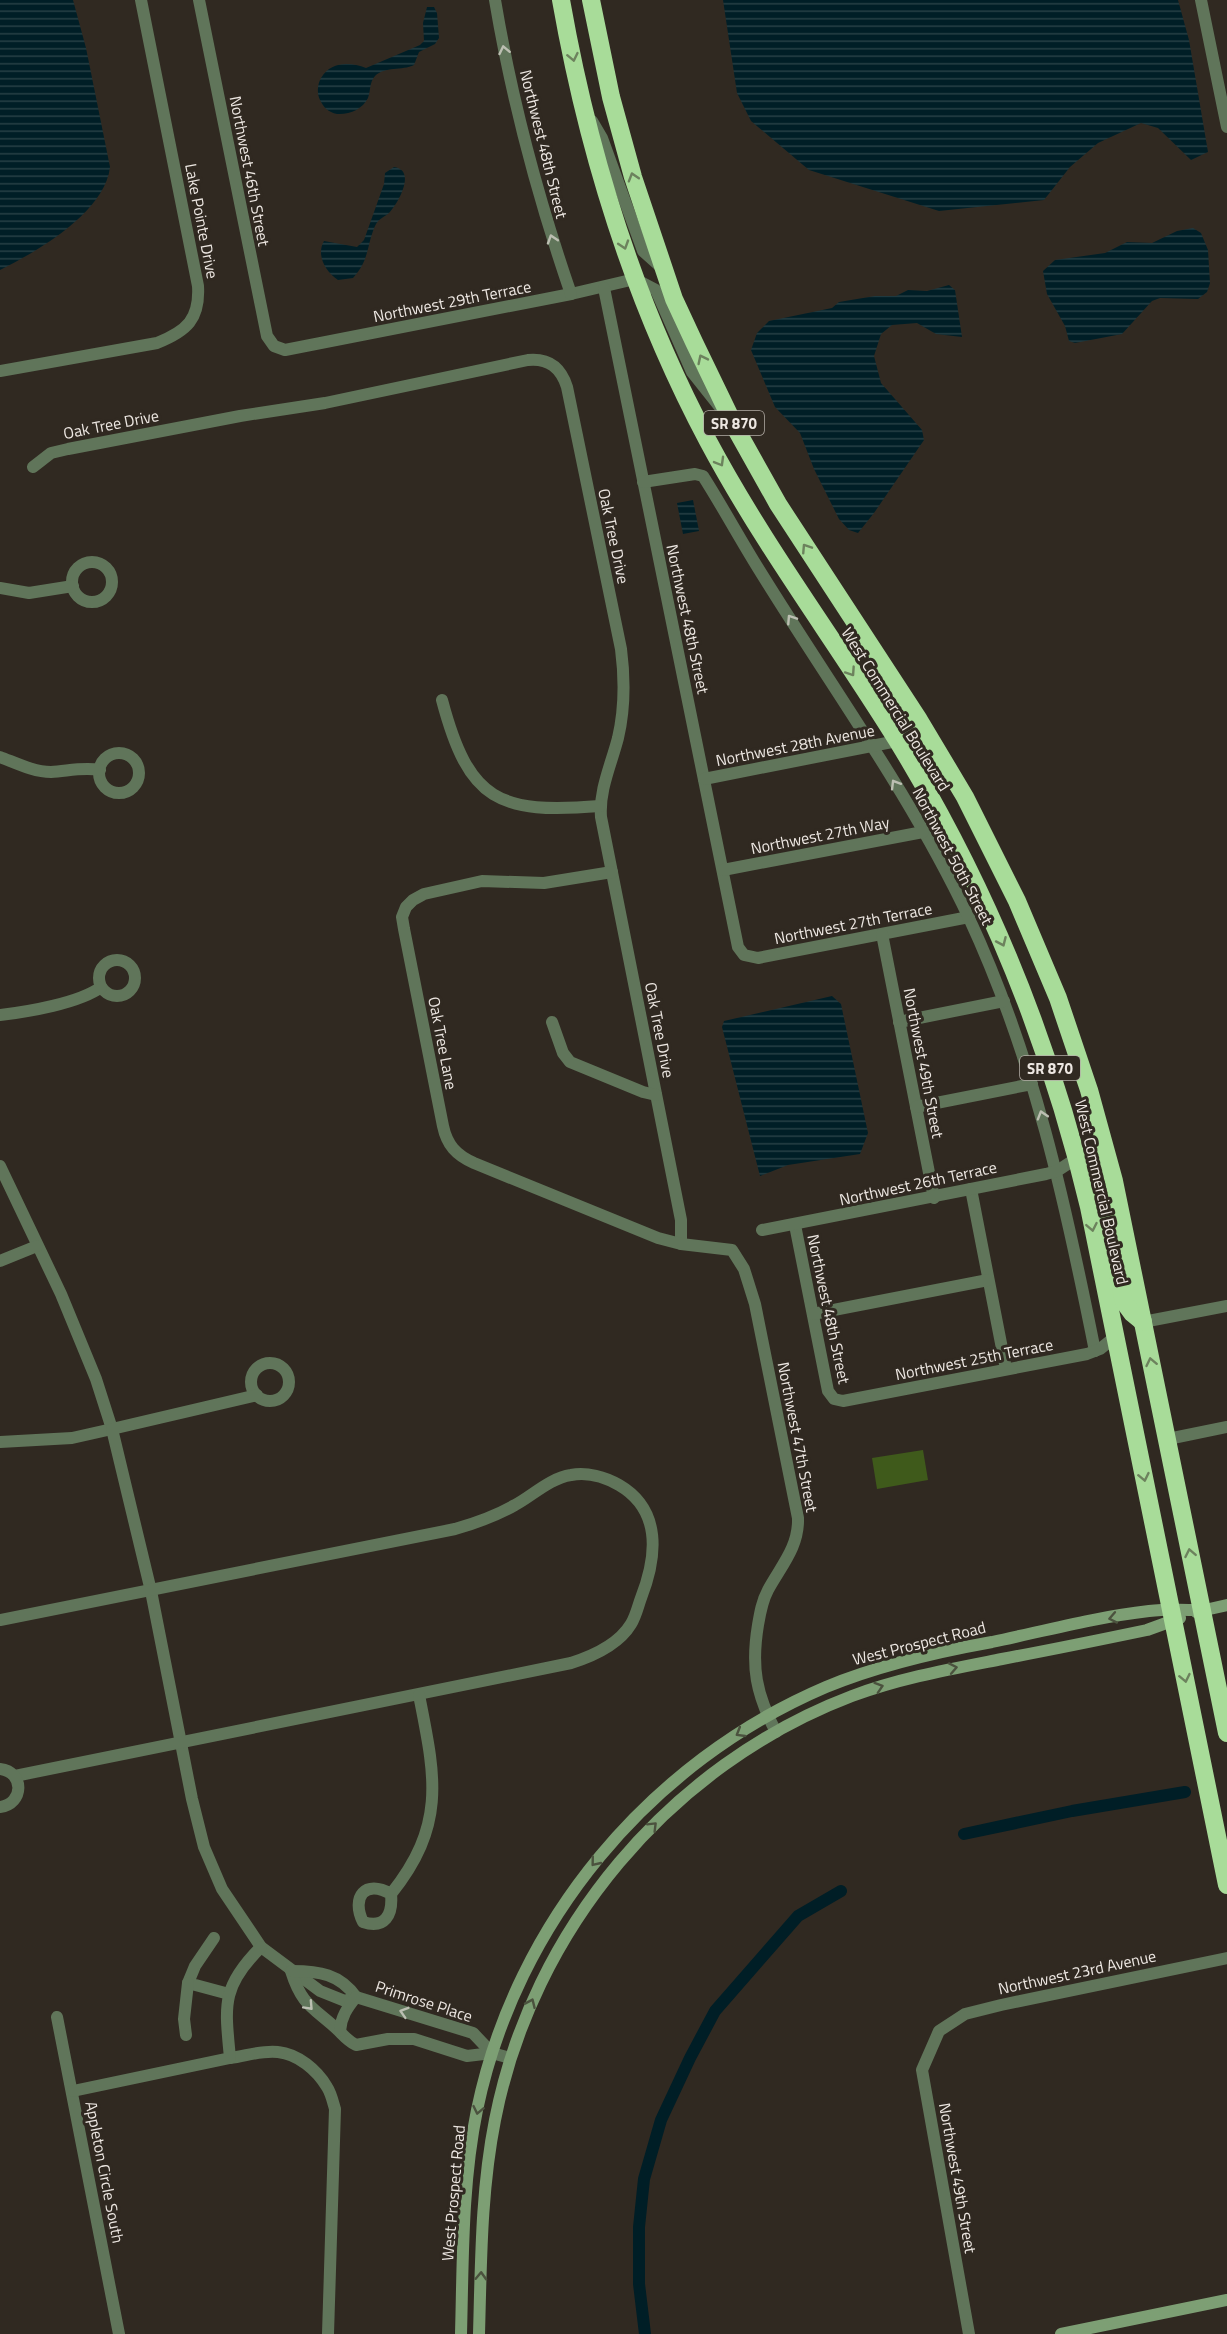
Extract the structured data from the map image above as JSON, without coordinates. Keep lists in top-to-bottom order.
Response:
{
  "streets": {
    "highway": ["SR 870", "West Commercial Boulevard"],
    "main road": ["West Prospect Road"],
    "street": [
      "Northwest 48th Street",
      "Northwest 46th Street",
      "Lake Pointe Drive",
      "Northwest 29th Terrace",
      "Oak Tree Drive",
      "Northwest 28th Avenue",
      "Northwest 27th Way",
      "Northwest 50th Street",
      "Northwest 27th Terrace",
      "Oak Tree Lane",
      "Northwest 49th Street",
      "Northwest 26th Terrace",
      "Northwest 25th Terrace",
      "Northwest 47th Street",
      "Northwest 23rd Avenue",
      "Primrose Place",
      "Appleton Circle South"
    ]
  },
  "crossings": [
    ["Northwest 48th Street", "Northwest 29th Terrace"],
    ["Northwest 48th Street", "Northwest 28th Avenue"],
    ["Northwest 48th Street", "Northwest 27th Way"],
    ["Northwest 48th Street", "Northwest 50th Street"],
    ["Northwest 48th Street", "Northwest 27th Terrace"],
    ["Northwest 48th Street", "Northwest 26th Terrace"],
    ["Northwest 48th Street", "Northwest 25th Terrace"],
    ["Northwest 46th Street", "Northwest 29th Terrace"],
    ["Northwest 29th Terrace", "West Commercial Boulevard"],
    ["Oak Tree Drive", "Oak Tree Lane"],
    ["Oak Tree Drive", "Northwest 47th Street"],
    ["West Commercial Boulevard", "Northwest 28th Avenue"],
    ["West Commercial Boulevard", "Northwest 26th Terrace"],
    ["West Commercial Boulevard", "Northwest 25th Terrace"],
    ["West Commercial Boulevard", "West Prospect Road"],
    ["Northwest 28th Avenue", "Northwest 50th Street"],
    ["Northwest 27th Way", "Northwest 50th Street"],
    ["Northwest 50th Street", "Northwest 27th Terrace"],
    ["Northwest 50th Street", "Northwest 26th Terrace"],
    ["Northwest 50th Street", "Northwest 25th Terrace"],
    ["Northwest 27th Terrace", "Northwest 49th Street"],
    ["Oak Tree Lane", "Northwest 47th Street"],
    ["Northwest 49th Street", "Northwest 26th Terrace"],
    ["Northwest 49th Street", "Northwest 23rd Avenue"],
    ["Northwest 47th Street", "West Prospect Road"],
    ["West Prospect Road", "Primrose Place"]
  ],
  "one_way": ["Northwest 50th Street"]
}
